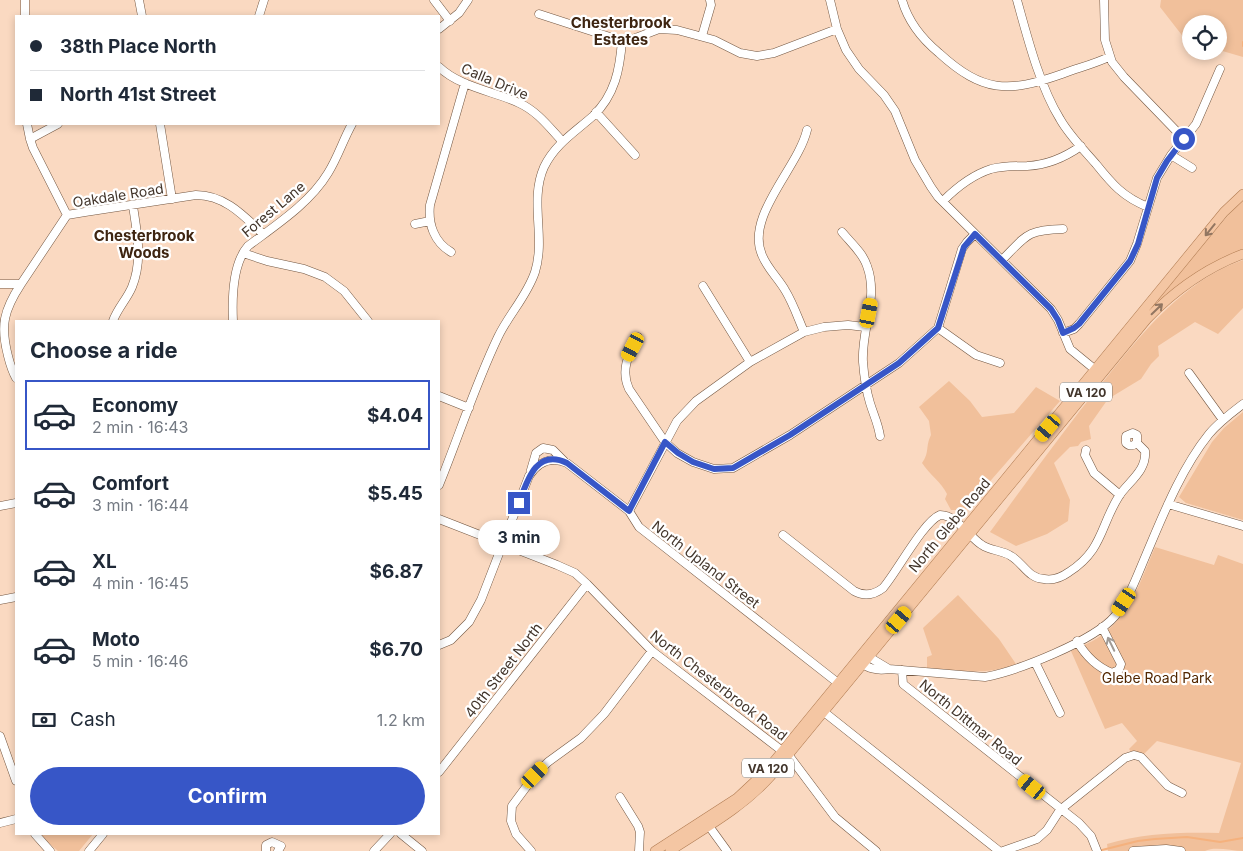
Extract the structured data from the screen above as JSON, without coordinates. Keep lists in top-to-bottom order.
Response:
{
  "streets": {
    "main road": ["VA 120", "North Glebe Road"],
    "street": [
      "Calla Drive",
      "Oakdale Road",
      "Forest Lane",
      "North Upland Street",
      "40th Street North",
      "North Chesterbrook Road",
      "North Dittmar Road"
    ]
  },
  "crossings": [
    ["Oakdale Road", "Forest Lane"],
    ["North Glebe Road", "North Upland Street"],
    ["North Glebe Road", "North Chesterbrook Road"],
    ["40th Street North", "North Chesterbrook Road"]
  ],
  "districts": ["Chesterbrook Estates", "Chesterbrook Woods"],
  "parks": ["Glebe Road Park"],
  "page": {
    "banner": ["38th Place North", "North 41st Street"],
    "heading": "Choose a ride",
    "list": [
      {
        "name": "Economy",
        "note": "2 min · 16:43",
        "value": "$4.04"
      },
      {
        "name": "Comfort",
        "note": "3 min · 16:44",
        "value": "$5.45"
      },
      {
        "name": "XL",
        "note": "4 min · 16:45",
        "value": "$6.87"
      },
      {
        "name": "Moto",
        "note": "5 min · 16:46",
        "value": "$6.70"
      }
    ],
    "bubble": "3 min",
    "pay": ["Cash", "1.2 km"],
    "buttons": "Confirm"
  }
}
